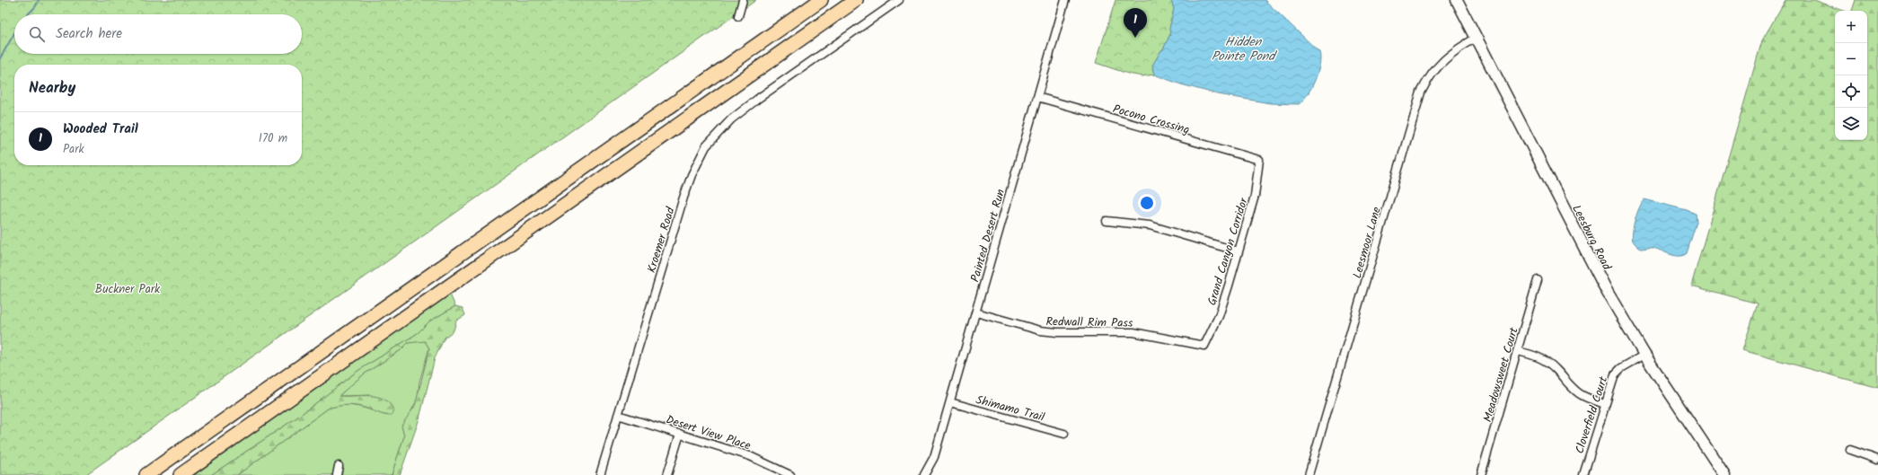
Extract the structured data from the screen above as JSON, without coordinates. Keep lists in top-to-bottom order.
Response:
{
  "streets": {
    "main road": ["Leesburg Road"],
    "street": [
      "Pocono Crossing",
      "Painted Desert Run",
      "Kroemer Road",
      "Leesmoor Lane",
      "Grand Canyon Corridor",
      "Redwall Rim Pass",
      "Meadowsweet Court",
      "Shimamo Trail",
      "Cloverfield Court",
      "Desert View Place"
    ]
  },
  "crossings": [
    ["Pocono Crossing", "Painted Desert Run"],
    ["Pocono Crossing", "Grand Canyon Corridor"],
    ["Painted Desert Run", "Redwall Rim Pass"],
    ["Painted Desert Run", "Shimamo Trail"],
    ["Leesburg Road", "Leesmoor Lane"],
    ["Leesburg Road", "Cloverfield Court"],
    ["Kroemer Road", "Desert View Place"],
    ["Grand Canyon Corridor", "Redwall Rim Pass"]
  ],
  "water": ["Hidden Pointe Pond"],
  "parks": ["Buckner Park"],
  "page": {
    "pins": "1",
    "map_buttons": ["+", "−"],
    "search": "Search here",
    "heading": "Nearby",
    "list": [
      {
        "mark": "1",
        "name": "Wooded Trail",
        "note": "Park",
        "value": "170 m"
      }
    ]
  }
}
